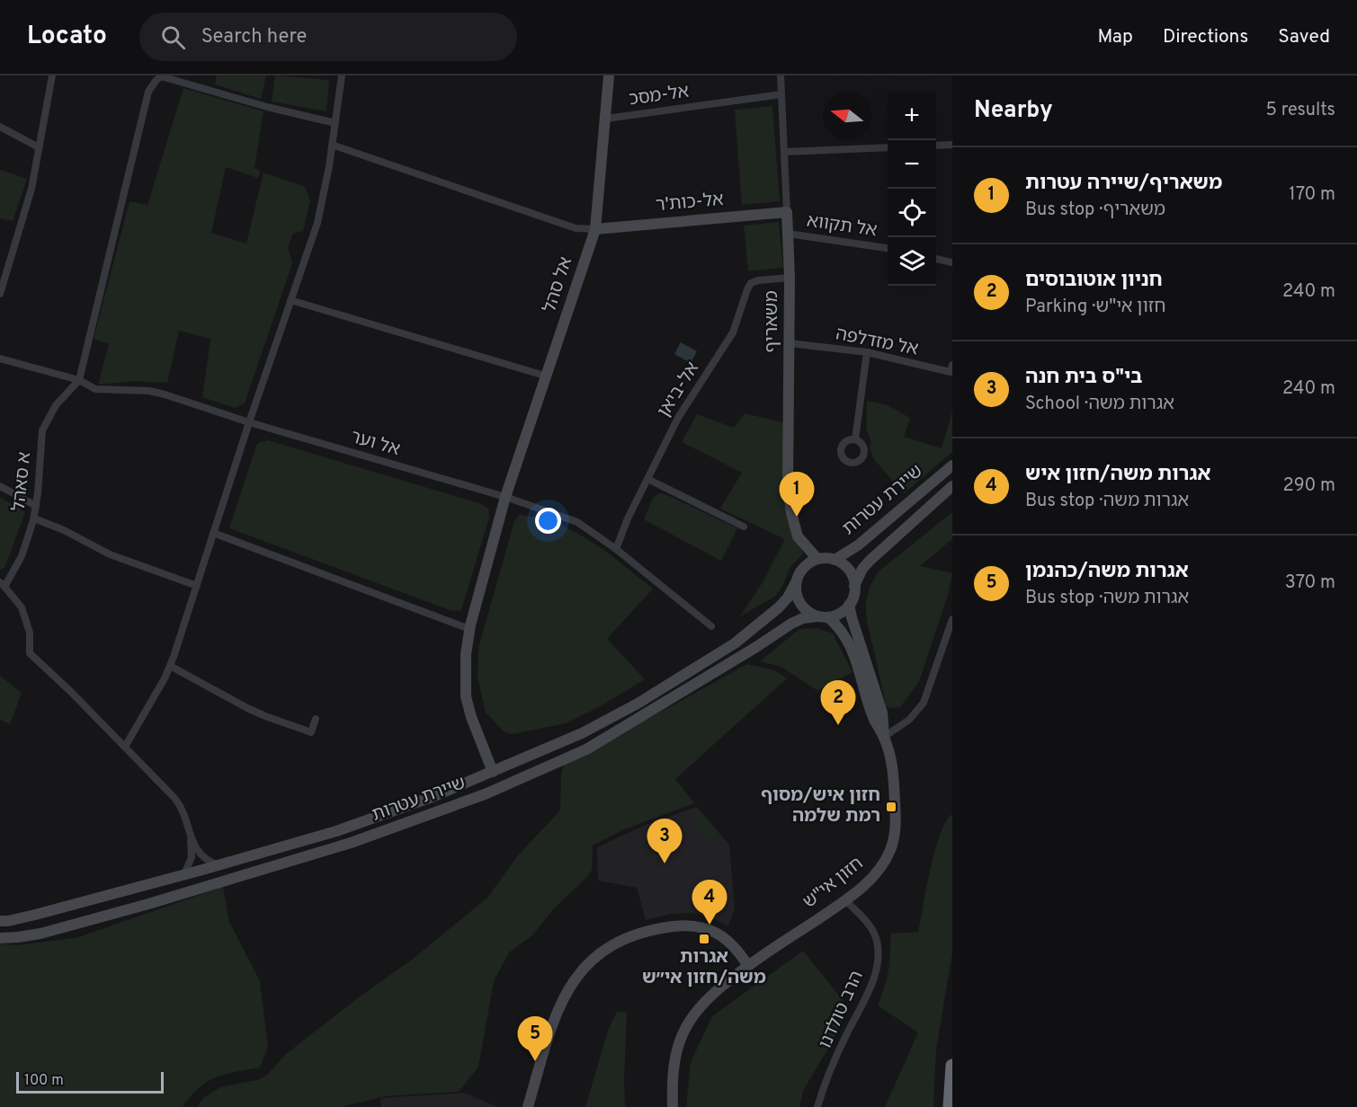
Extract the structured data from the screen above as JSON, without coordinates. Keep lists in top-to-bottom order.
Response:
{
  "streets": {
    "street": [
      "אל-מסכ",
      "אל-כות'ר",
      "אל תקווא",
      "אל סהל",
      "משאריף",
      "אל מזדלפה",
      "אל-ביאן",
      "אל וער",
      "א סאהל",
      "שיירת עטרות",
      "חזון אי\"ש",
      "הרב טולדנו"
    ]
  },
  "crossings": [
    ["אל-מסכ", "אל סהל"],
    ["אל-מסכ", "משאריף"],
    ["אל-כות'ר", "אל סהל"],
    ["אל-כות'ר", "משאריף"],
    ["אל תקווא", "משאריף"],
    ["אל סהל", "אל וער"],
    ["אל סהל", "שיירת עטרות"],
    ["משאריף", "אל מזדלפה"],
    ["משאריף", "אל-ביאן"],
    ["משאריף", "שיירת עטרות"],
    ["משאריף", "חזון אי\"ש"],
    ["אל-ביאן", "אל וער"],
    ["אל וער", "א סאהל"],
    ["שיירת עטרות", "חזון אי\"ש"],
    ["חזון אי\"ש", "הרב טולדנו"]
  ],
  "places": {
    "transit": ["חזון איש/מסוף רמת שלמה", "אגרות משה/חזון אי״ש"]
  },
  "scale_bar": "100 m",
  "north": "left",
  "page": {
    "header": "Locato",
    "search": "Search here",
    "nav": ["Map", "Directions", "Saved"],
    "heading": ["Nearby", "5 results"],
    "map_buttons": ["+", "−"],
    "list": [
      {
        "mark": "1",
        "name": "משאריף/שיירה עטרות",
        "note": "Bus stop · משאריף",
        "value": "170 m"
      },
      {
        "mark": "2",
        "name": "חניון אוטובוסים",
        "note": "Parking · חזון אי\"ש",
        "value": "240 m"
      },
      {
        "mark": "3",
        "name": "בי\"ס בית חנה",
        "note": "School · אגרות משה",
        "value": "240 m"
      },
      {
        "mark": "4",
        "name": "אגרות משה/חזון איש",
        "note": "Bus stop · אגרות משה",
        "value": "290 m"
      },
      {
        "mark": "5",
        "name": "אגרות משה/כהנמן",
        "note": "Bus stop · אגרות משה",
        "value": "370 m"
      }
    ],
    "pins": [
      "1",
      "2",
      "3",
      "4",
      "5"
    ],
    "scale": "100 m"
  }
}
